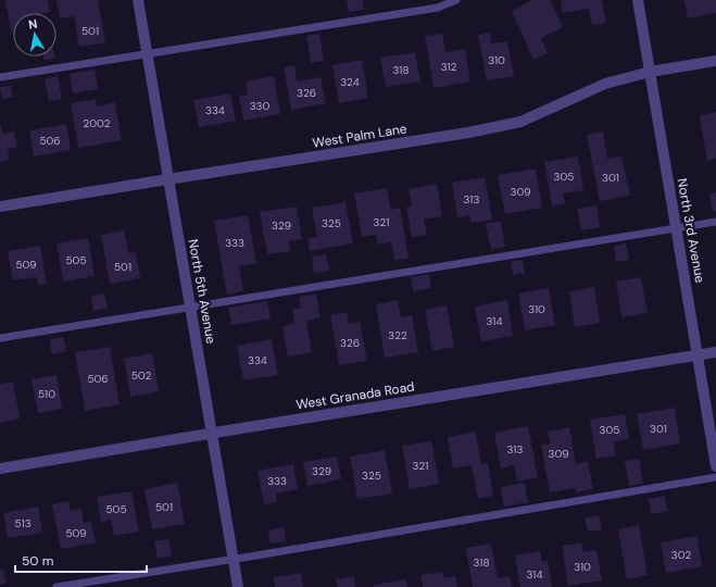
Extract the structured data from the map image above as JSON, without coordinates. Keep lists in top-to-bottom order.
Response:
{
  "streets": {
    "street": [
      "West Palm Lane",
      "North 3rd Avenue",
      "North 5th Avenue",
      "West Granada Road"
    ]
  },
  "crossings": [
    ["West Palm Lane", "North 3rd Avenue"],
    ["West Palm Lane", "North 5th Avenue"],
    ["North 3rd Avenue", "West Granada Road"],
    ["North 5th Avenue", "West Granada Road"]
  ],
  "house_numbers": [
    "501",
    "310",
    "312",
    "318",
    "324",
    "326",
    "330",
    "334",
    "2002",
    "506",
    "305",
    "301",
    "309",
    "313",
    "321",
    "325",
    "329",
    "333",
    "505",
    "509",
    "501",
    "310",
    "314",
    "322",
    "326",
    "334",
    "502",
    "506",
    "510",
    "301",
    "305",
    "313",
    "309",
    "321",
    "329",
    "325",
    "333",
    "501",
    "505",
    "513",
    "509",
    "302",
    "318",
    "310",
    "314"
  ],
  "scale_bar": "50 m",
  "north": "top"
}
